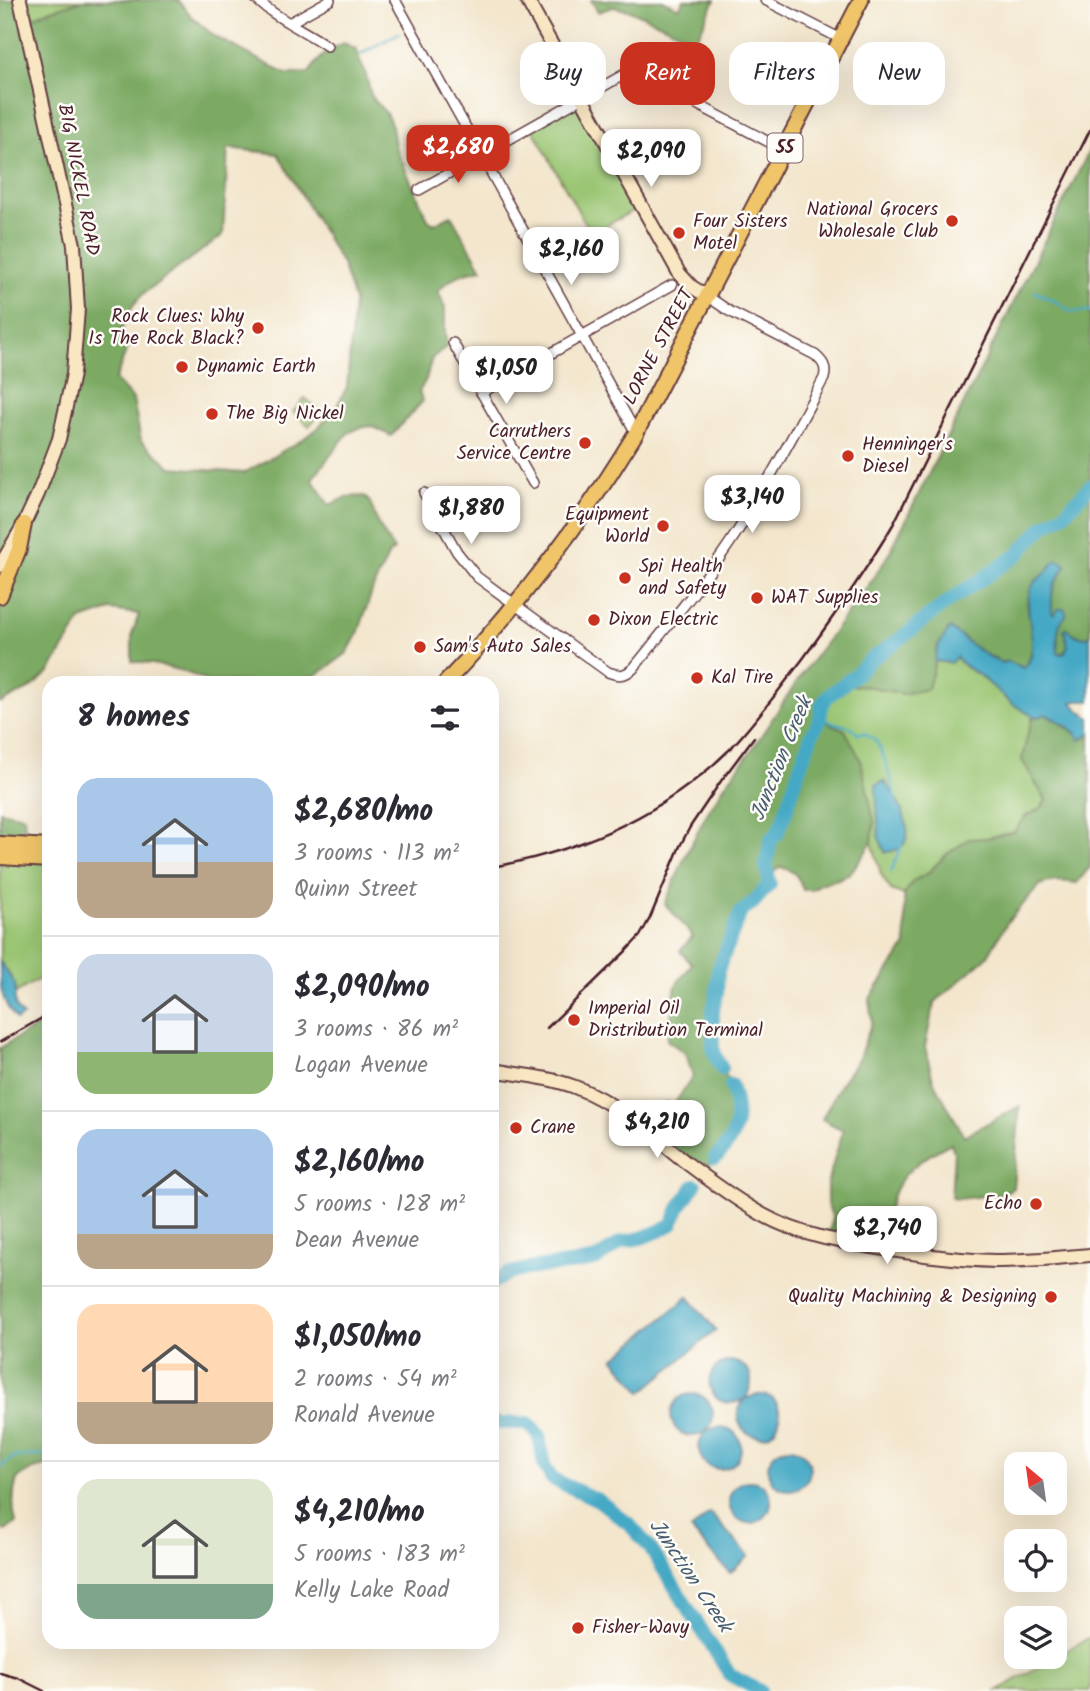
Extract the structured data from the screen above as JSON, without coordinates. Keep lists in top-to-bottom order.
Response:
{
  "streets": {
    "main road": ["55", "LORNE STREET"],
    "street": ["BIG NICKEL ROAD"]
  },
  "water": ["Junction Creek"],
  "places": [
    "National Grocers Wholesale Club",
    "Four Sisters Motel",
    "Rock Clues: Why Is The Rock Black?",
    "Dynamic Earth",
    "The Big Nickel",
    "Carruthers Service Centre",
    "Henninger's Diesel",
    "Equipment World",
    "Spi Health and Safety",
    "WAT Supplies",
    "Dixon Electric",
    "Sam's Auto Sales",
    "Kal Tire",
    "Imperial Oil Dristribution Terminal",
    "Crane",
    "Echo",
    "Quality Machining & Designing",
    "Fisher-Wavy"
  ],
  "north": "top left",
  "page": {
    "chip": [
      "Buy",
      "Rent",
      "Filters",
      "New"
    ],
    "price": [
      "$2,680",
      "$2,090",
      "$2,160",
      "$1,050",
      "$3,140",
      "$1,880",
      "$4,210",
      "$2,740"
    ],
    "heading": "8 homes",
    "list": [
      {
        "name": "$2,680/mo",
        "note": "3 rooms · 113 m² · Quinn Street"
      },
      {
        "name": "$2,090/mo",
        "note": "3 rooms · 86 m² · Logan Avenue"
      },
      {
        "name": "$2,160/mo",
        "note": "5 rooms · 128 m² · Dean Avenue"
      },
      {
        "name": "$1,050/mo",
        "note": "2 rooms · 54 m² · Ronald Avenue"
      },
      {
        "name": "$4,210/mo",
        "note": "5 rooms · 183 m² · Kelly Lake Road"
      }
    ]
  }
}
